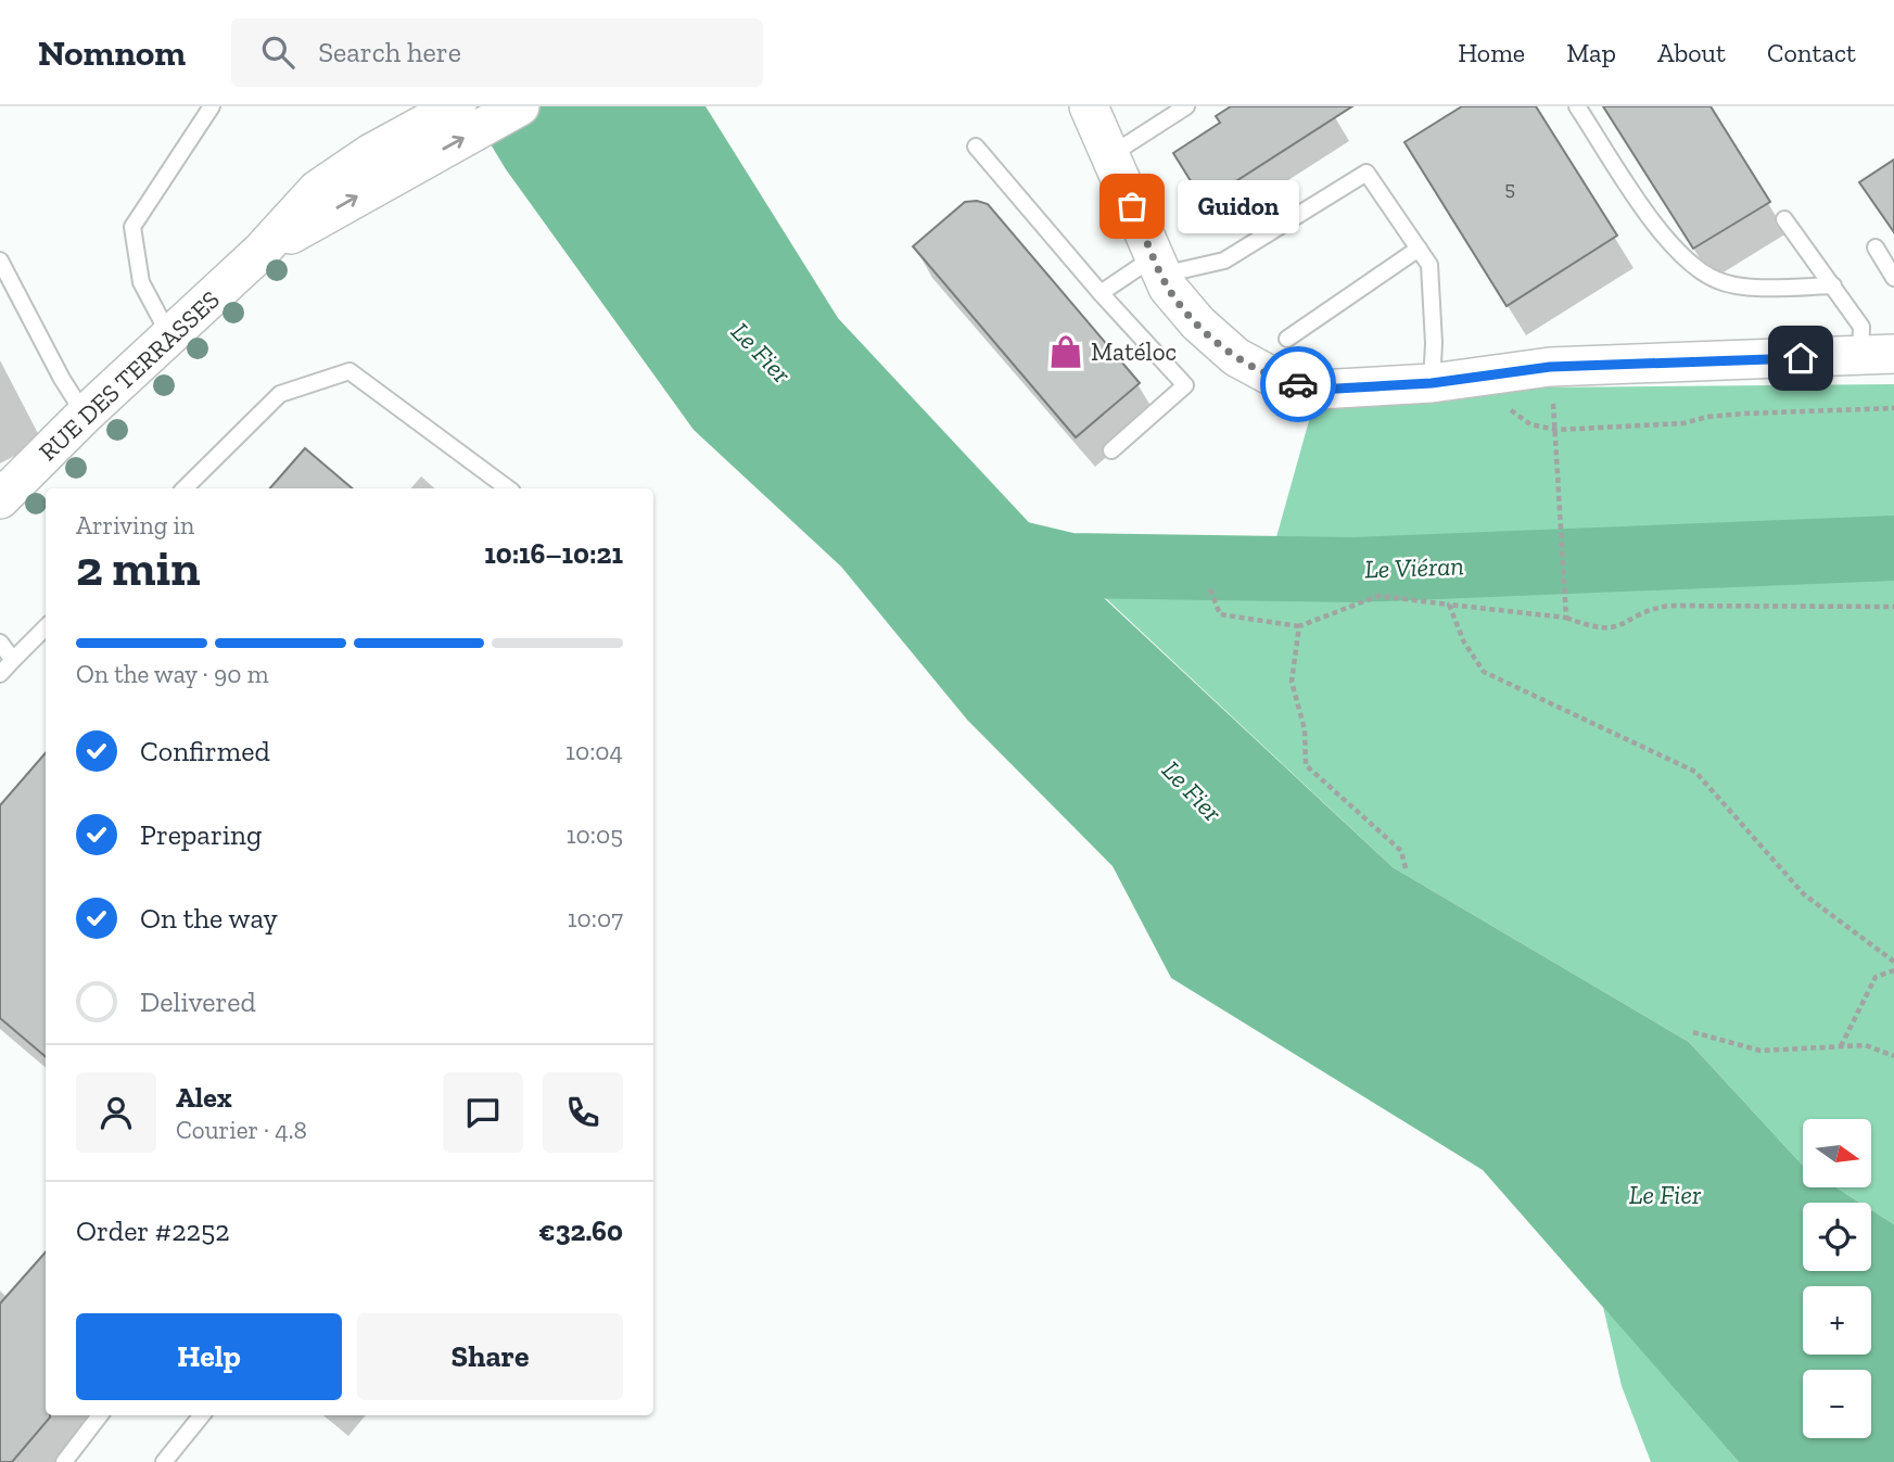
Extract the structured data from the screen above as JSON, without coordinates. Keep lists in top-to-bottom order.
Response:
{
  "streets": {
    "street": ["RUE DES TERRASSES"]
  },
  "water": ["Le Fier", "Le Viéran"],
  "places": {
    "other": ["Guidon"],
    "shop": ["Matéloc"]
  },
  "house_numbers": ["5"],
  "north": "right",
  "page": {
    "header": "Nomnom",
    "search": "Search here",
    "nav": [
      "Home",
      "Map",
      "About",
      "Contact"
    ],
    "bubble": "Guidon",
    "heading": ["2 min", "Arriving in", "10:16–10:21"],
    "panel": [
      "Alex",
      "Courier · 4.8",
      "Order #2252",
      "€32.60"
    ],
    "bar": "On the way · 90 m",
    "list": [
      ["Confirmed", "10:04"],
      ["Preparing", "10:05"],
      ["On the way", "10:07"],
      "Delivered"
    ],
    "map_buttons": ["+", "−"],
    "buttons": ["Help", "Share"]
  }
}
